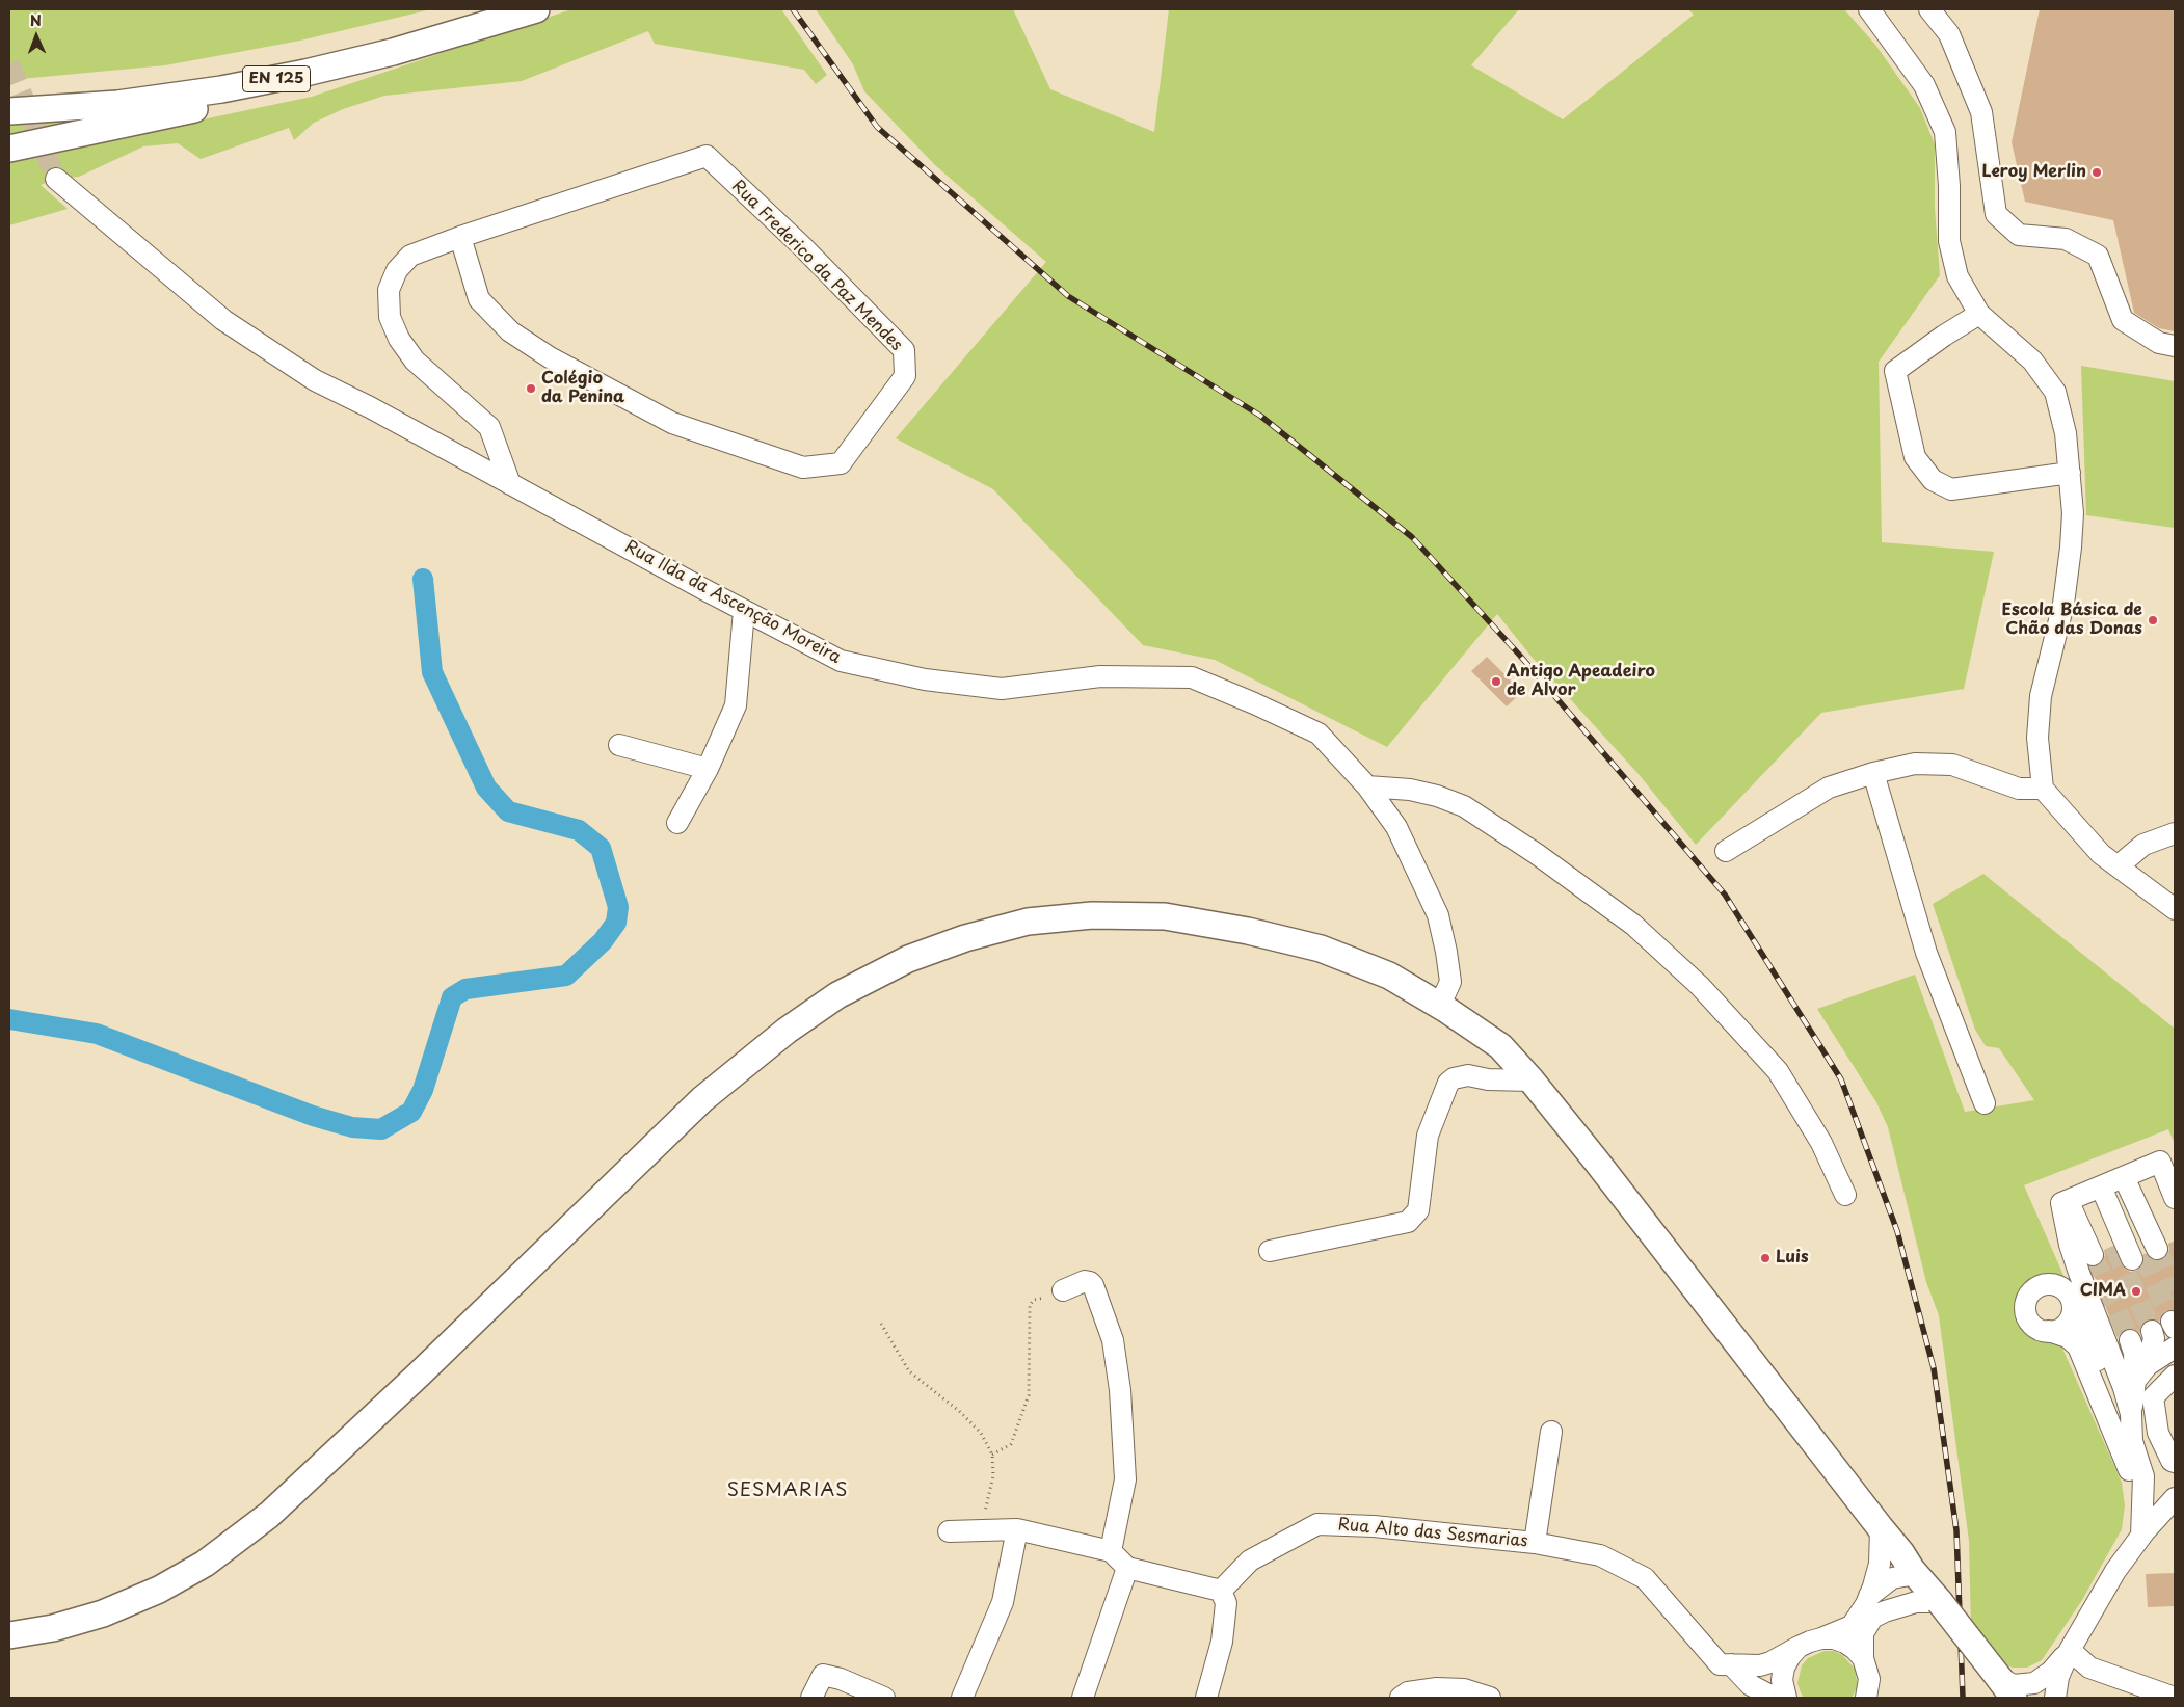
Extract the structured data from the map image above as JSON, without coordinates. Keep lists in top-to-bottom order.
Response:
{
  "streets": {
    "main road": ["EN 125"],
    "street": ["Rua Frederico da Paz Mendes", "Rua Ilda da Ascenção Moreira", "Rua Alto das Sesmarias"]
  },
  "crossings": [
    ["Rua Frederico da Paz Mendes", "Rua Ilda da Ascenção Moreira"]
  ],
  "districts": ["SESMARIAS"],
  "places": [
    "Leroy Merlin",
    "Colégio da Penina",
    "Escola Básica de Chão das Donas",
    "Antigo Apeadeiro de Alvor",
    "Luis",
    "CIMA"
  ],
  "north": "top"
}
